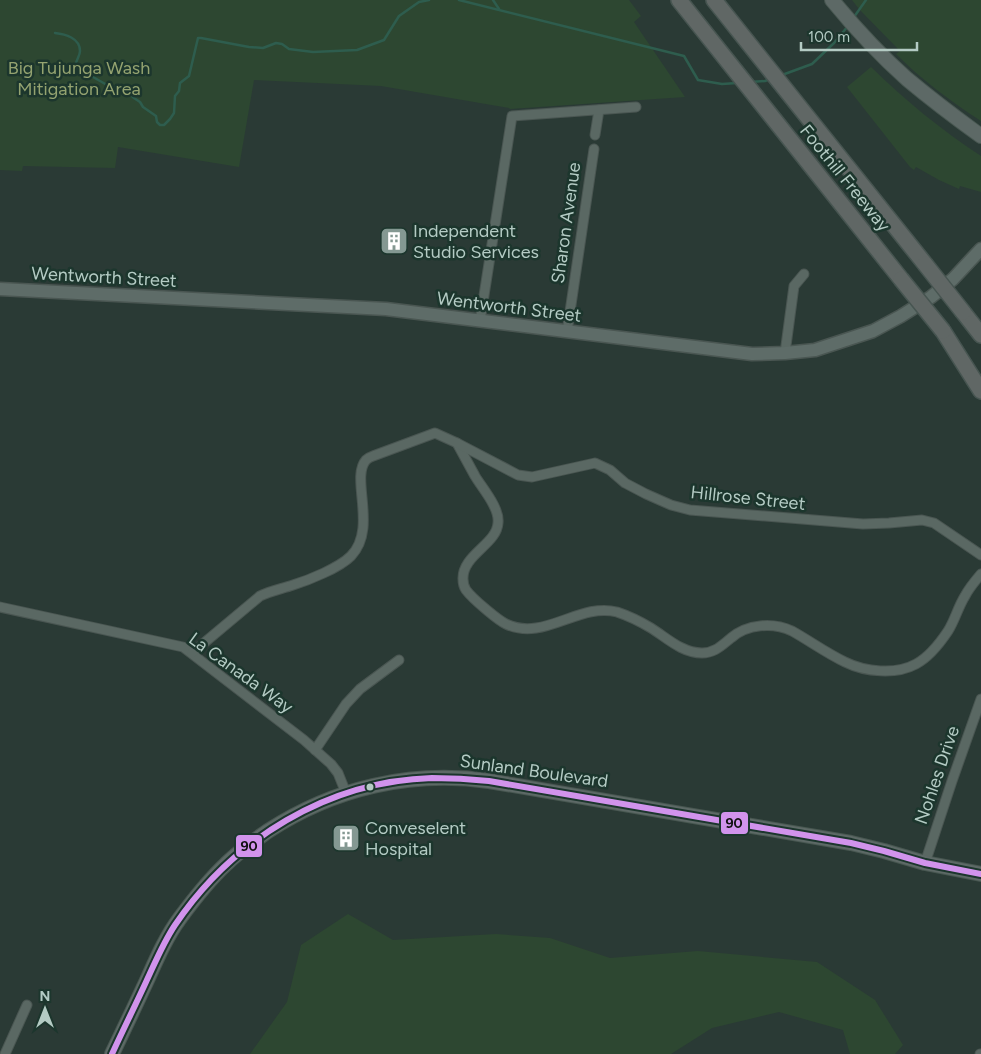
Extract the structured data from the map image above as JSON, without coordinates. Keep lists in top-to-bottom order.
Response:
{
  "streets": {
    "highway": ["Foothill Freeway"],
    "main road": ["Wentworth Street", "Sunland Boulevard"],
    "street": [
      "Sharon Avenue",
      "Hillrose Street",
      "La Canada Way",
      "Nohles Drive"
    ]
  },
  "crossings": [
    ["Sharon Avenue", "Wentworth Street"],
    ["Hillrose Street", "La Canada Way"],
    ["La Canada Way", "Sunland Boulevard"],
    ["Sunland Boulevard", "Nohles Drive"]
  ],
  "parks": ["Big Tujunga Wash Mitigation Area"],
  "places": {
    "building": ["Independent Studio Services", "Conveselent Hospital"]
  },
  "lines": ["transit line 90"],
  "scale_bar": "100 m",
  "north": "top"
}
